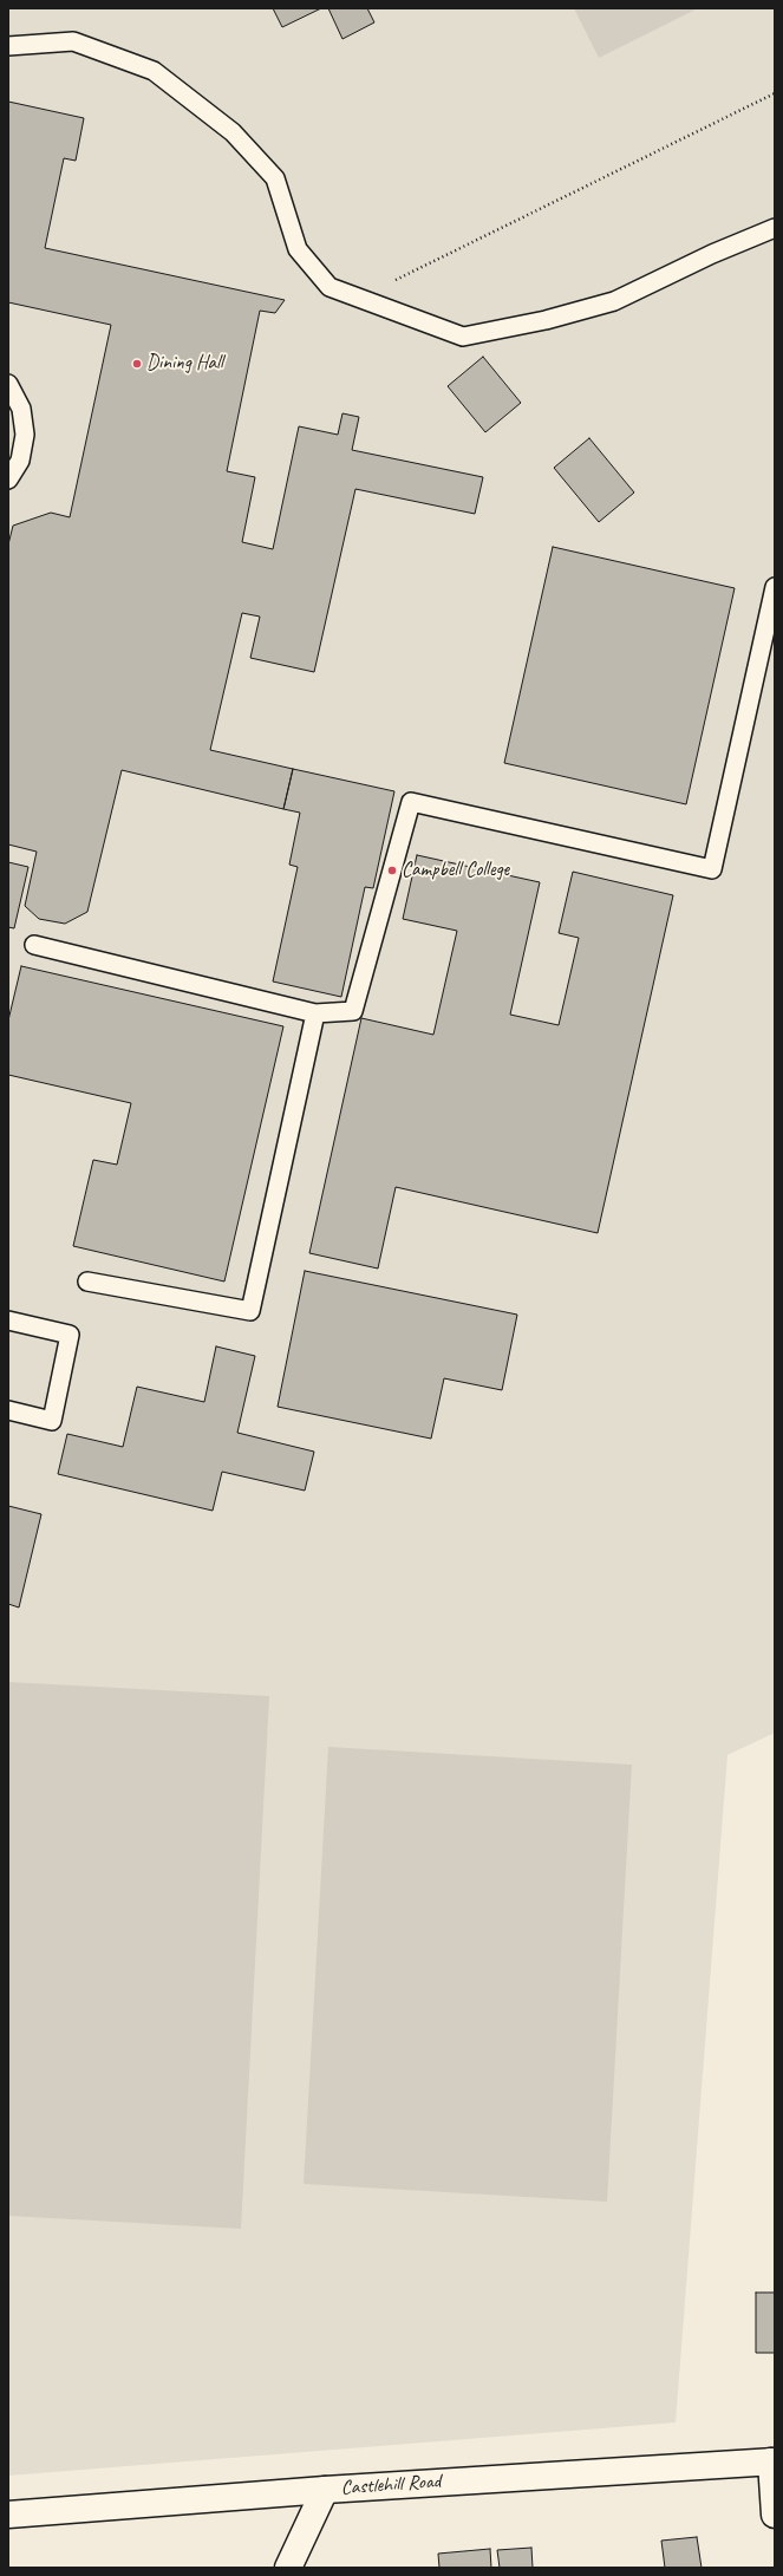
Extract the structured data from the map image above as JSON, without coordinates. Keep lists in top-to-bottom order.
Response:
{
  "streets": {
    "street": ["Castlehill Road"]
  },
  "places": ["Dining Hall", "Campbell College"]
}
